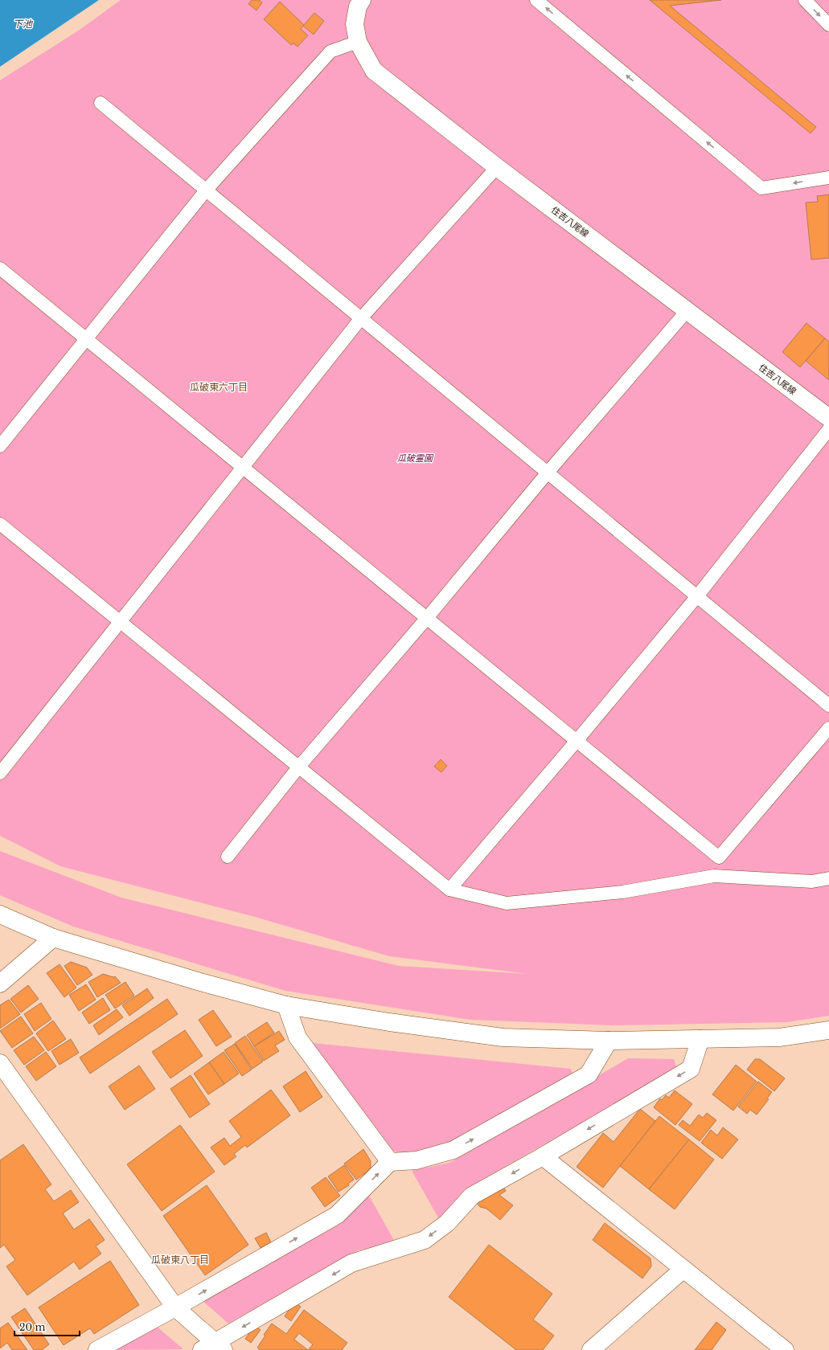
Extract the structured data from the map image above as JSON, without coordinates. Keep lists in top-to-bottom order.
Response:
{
  "streets": {
    "street": ["住吉八尾線"]
  },
  "districts": ["瓜破東六丁目", "瓜破東八丁目"],
  "water": ["下池"],
  "parks": ["瓜破霊園"],
  "scale_bar": "20 m"
}
